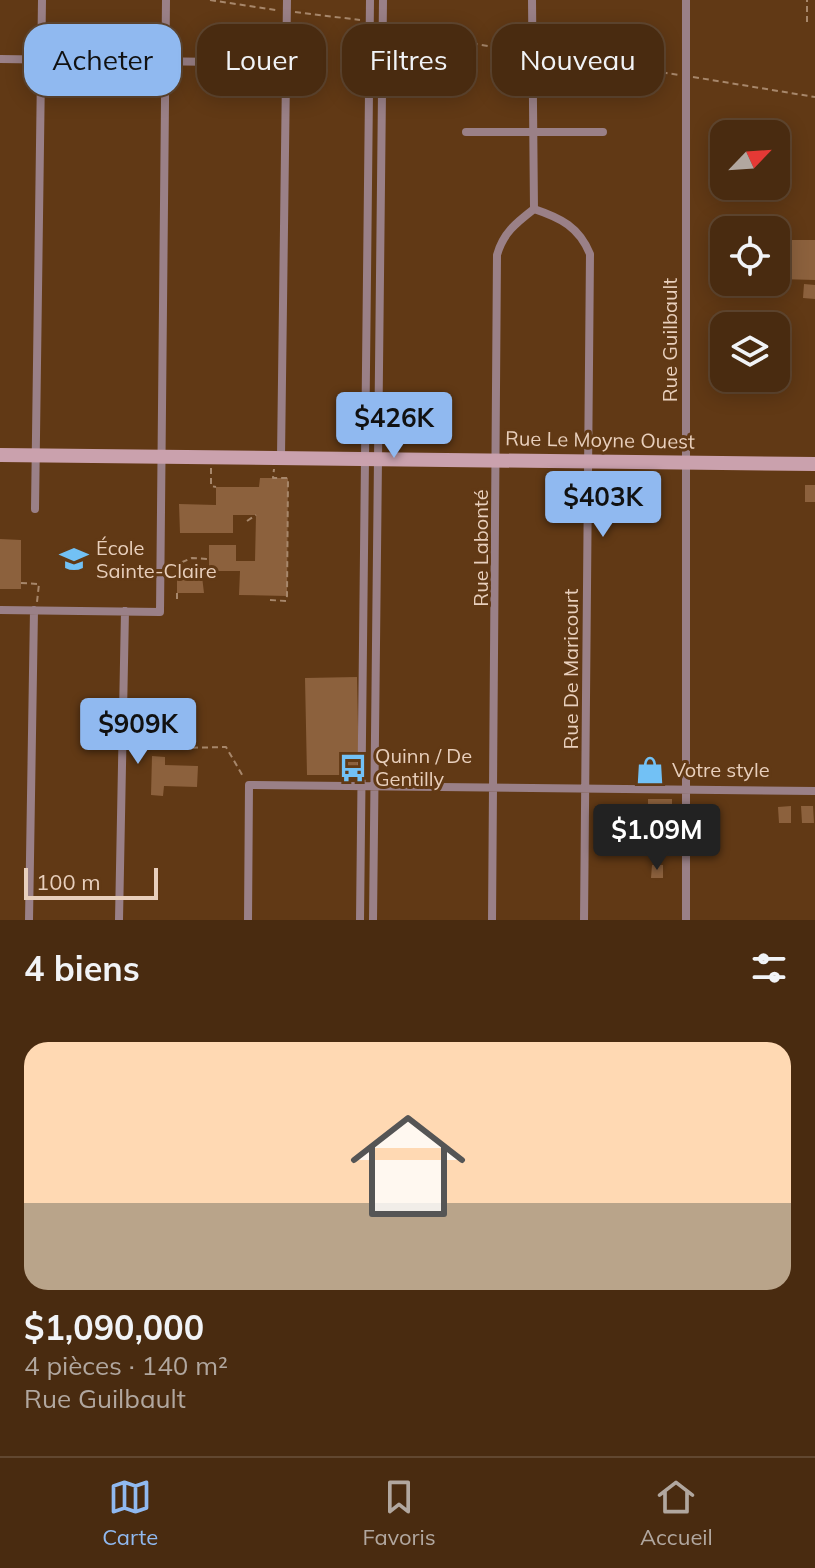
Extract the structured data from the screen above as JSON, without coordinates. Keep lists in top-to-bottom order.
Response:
{
  "streets": {
    "street": [
      "Rue Guilbault",
      "Rue Le Moyne Ouest",
      "Rue Labonté",
      "Rue De Maricourt"
    ]
  },
  "crossings": [
    ["Rue Guilbault", "Rue Le Moyne Ouest"],
    ["Rue Le Moyne Ouest", "Rue Labonté"],
    ["Rue Le Moyne Ouest", "Rue De Maricourt"],
    ["Rue Labonté", "Rue De Maricourt"]
  ],
  "places": {
    "school or university": ["École Sainte-Claire"],
    "bus stop": ["Quinn / De Gentilly"],
    "shop": ["Votre style"]
  },
  "scale_bar": "100 m",
  "north": "top right",
  "page": {
    "chip": [
      "Acheter",
      "Louer",
      "Filtres",
      "Nouveau"
    ],
    "price": [
      "$426K",
      "$403K",
      "$909K",
      "$1.09M"
    ],
    "scale": "100 m",
    "heading": "4 biens",
    "list": [
      {
        "name": "$1,090,000",
        "note": "4 pièces · 140 m² · Rue Guilbault"
      }
    ],
    "tabs": ["Carte", "Favoris", "Accueil"]
  }
}
